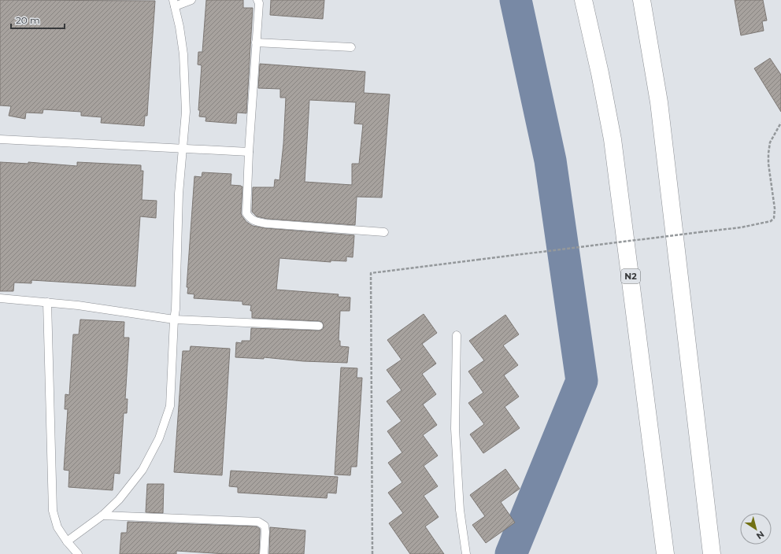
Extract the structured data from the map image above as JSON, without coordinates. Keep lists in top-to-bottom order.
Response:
{
  "streets": {
    "highway": ["N2"]
  },
  "scale_bar": "20 m",
  "north": "bottom right"
}
